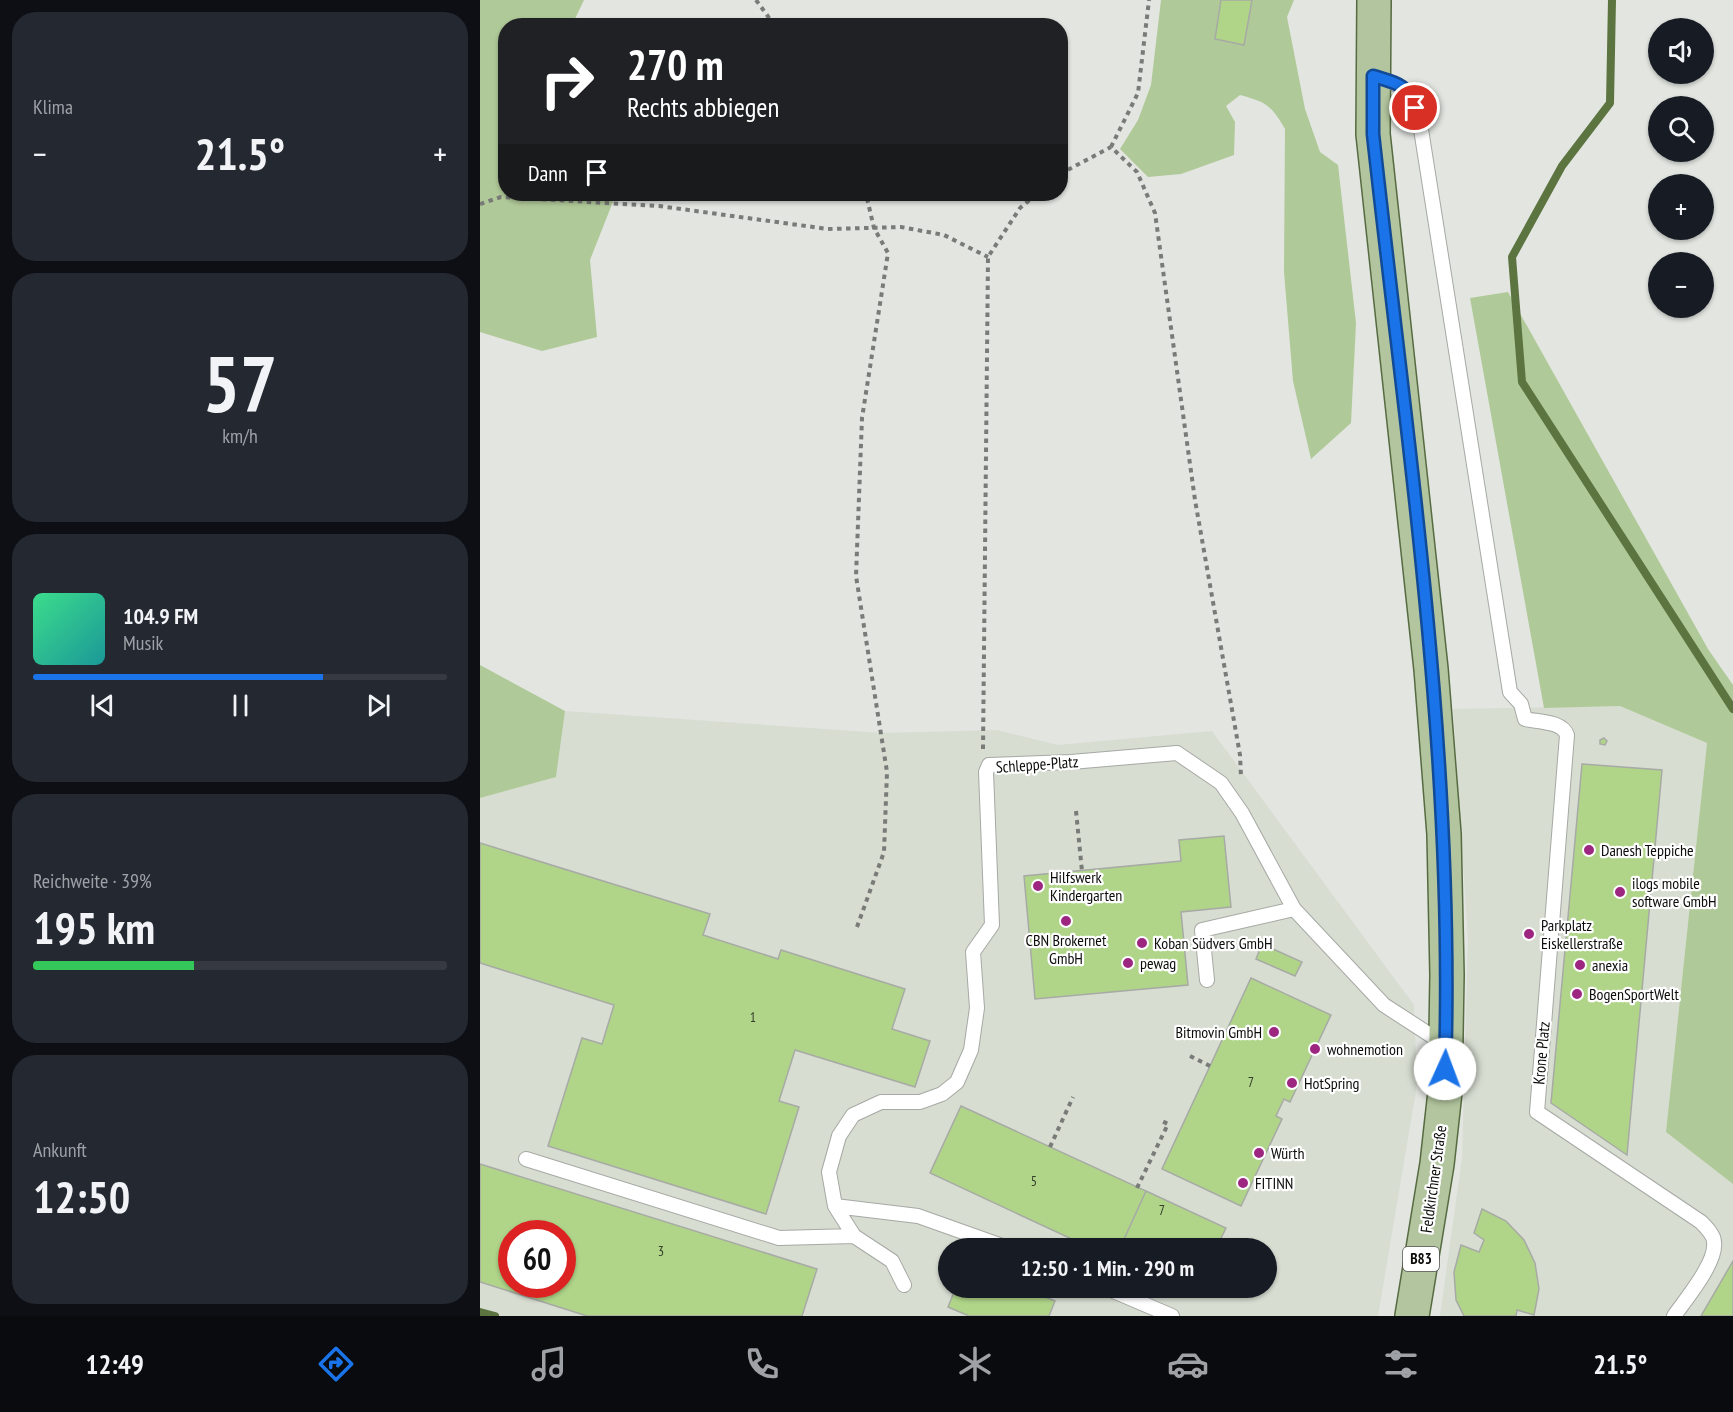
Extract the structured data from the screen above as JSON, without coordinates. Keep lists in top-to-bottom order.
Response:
{
  "streets": {
    "main road": ["Feldkirchner Straße", "B83"],
    "lane": ["Schleppe-Platz", "Krone Platz"]
  },
  "crossings": [
    ["Schleppe-Platz", "Feldkirchner Straße"],
    ["Krone Platz", "Feldkirchner Straße"]
  ],
  "places": [
    "Danesh Teppiche",
    "Hilfswerk Kindergarten",
    "ilogs mobile software GmbH",
    "CBN Brokernet GmbH",
    "Parkplatz Eiskellerstraße",
    "Koban Südvers GmbH",
    "pewag",
    "anexia",
    "BogenSportWelt",
    "Bitmovin GmbH",
    "wohnemotion",
    "HotSpring",
    "Würth",
    "FITINN"
  ],
  "house_numbers": [
    "1",
    "7",
    "5",
    "7",
    "3"
  ],
  "page": {
    "tile": [
      "Klima",
      ["57", "km/h"],
      ["Reichweite · 39%", "195 km"],
      ["Ankunft", "12:50"]
    ],
    "map_buttons": ["+", "−"],
    "turn": ["270 m", "Rechts abbiegen"],
    "heat": ["−", "21.5°", "+"],
    "then": "Dann",
    "song": ["104.9 FM", "Musik"],
    "limit": "60",
    "trip": "12:50 · 1 Min. · 290 m",
    "tabs": ["12:49", "21.5°"]
  }
}
